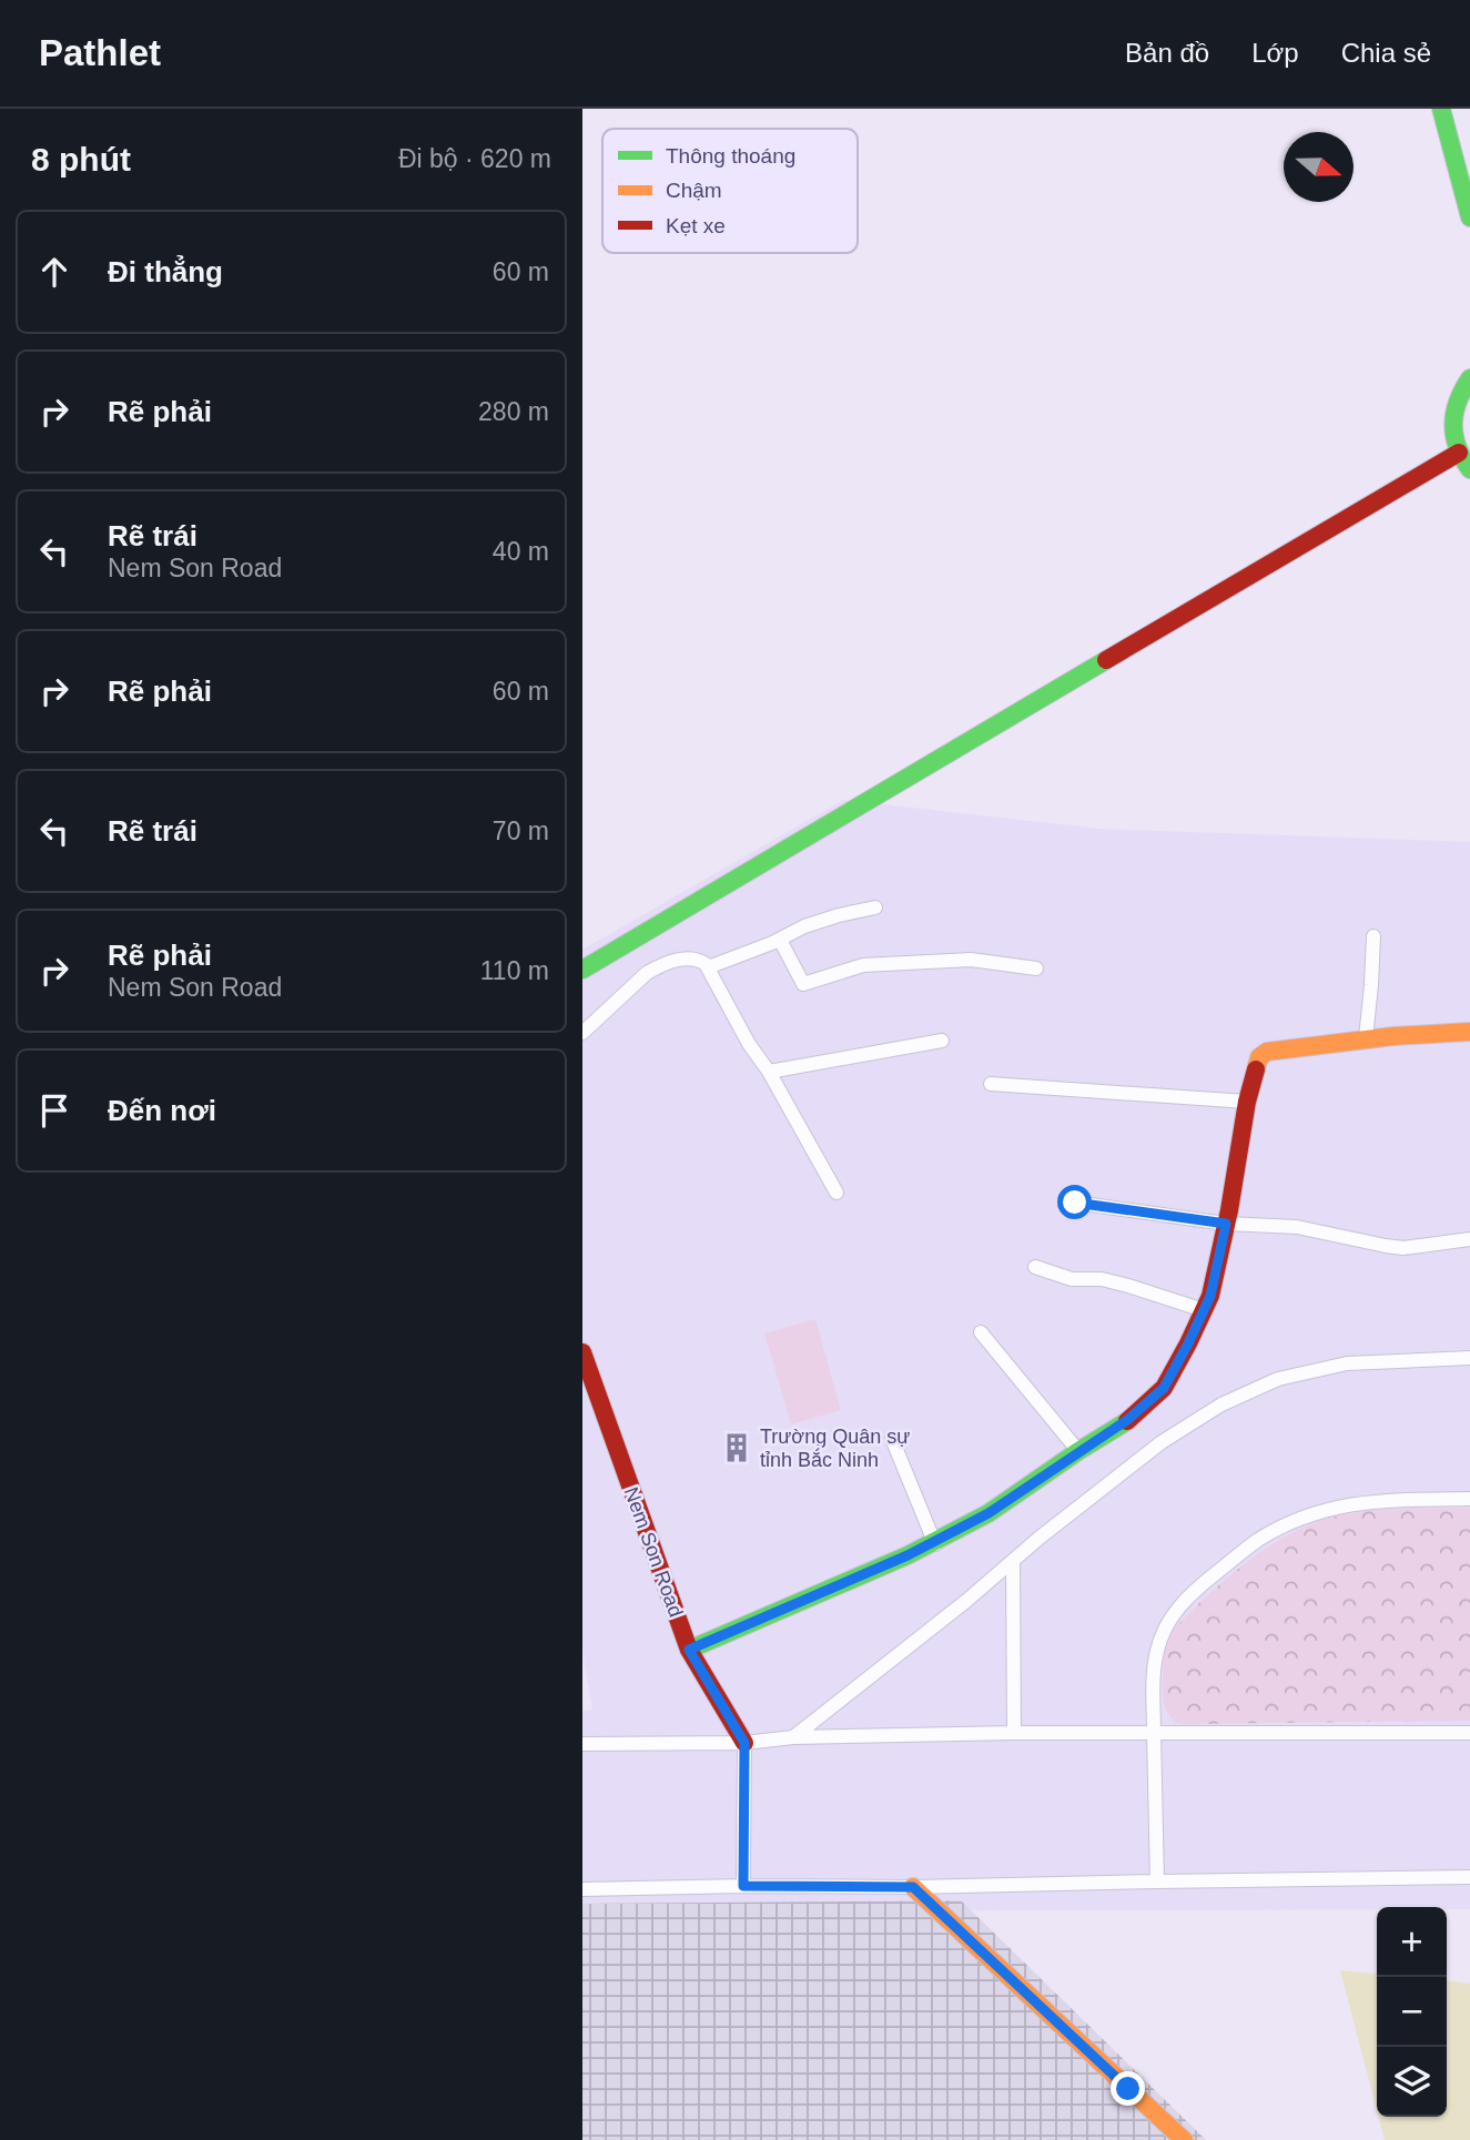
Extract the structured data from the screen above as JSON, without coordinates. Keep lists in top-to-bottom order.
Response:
{
  "streets": {
    "street": ["Nem Son Road"]
  },
  "places": {
    "building": ["Trường Quân sự tỉnh Bắc Ninh"]
  },
  "legend": ["Thông thoáng", "Chậm", "Kẹt xe"],
  "north": "right",
  "page": {
    "header": "Pathlet",
    "nav": ["Bản đồ", "Lớp", "Chia sẻ"],
    "heading": ["8 phút", "Đi bộ · 620 m"],
    "list": [
      ["Đi thẳng", "60 m"],
      ["Rẽ phải", "280 m"],
      ["Rẽ trái", "Nem Son Road", "40 m"],
      ["Rẽ phải", "60 m"],
      ["Rẽ trái", "70 m"],
      ["Rẽ phải", "Nem Son Road", "110 m"],
      "Đến nơi"
    ],
    "map_buttons": ["+", "−"]
  }
}
